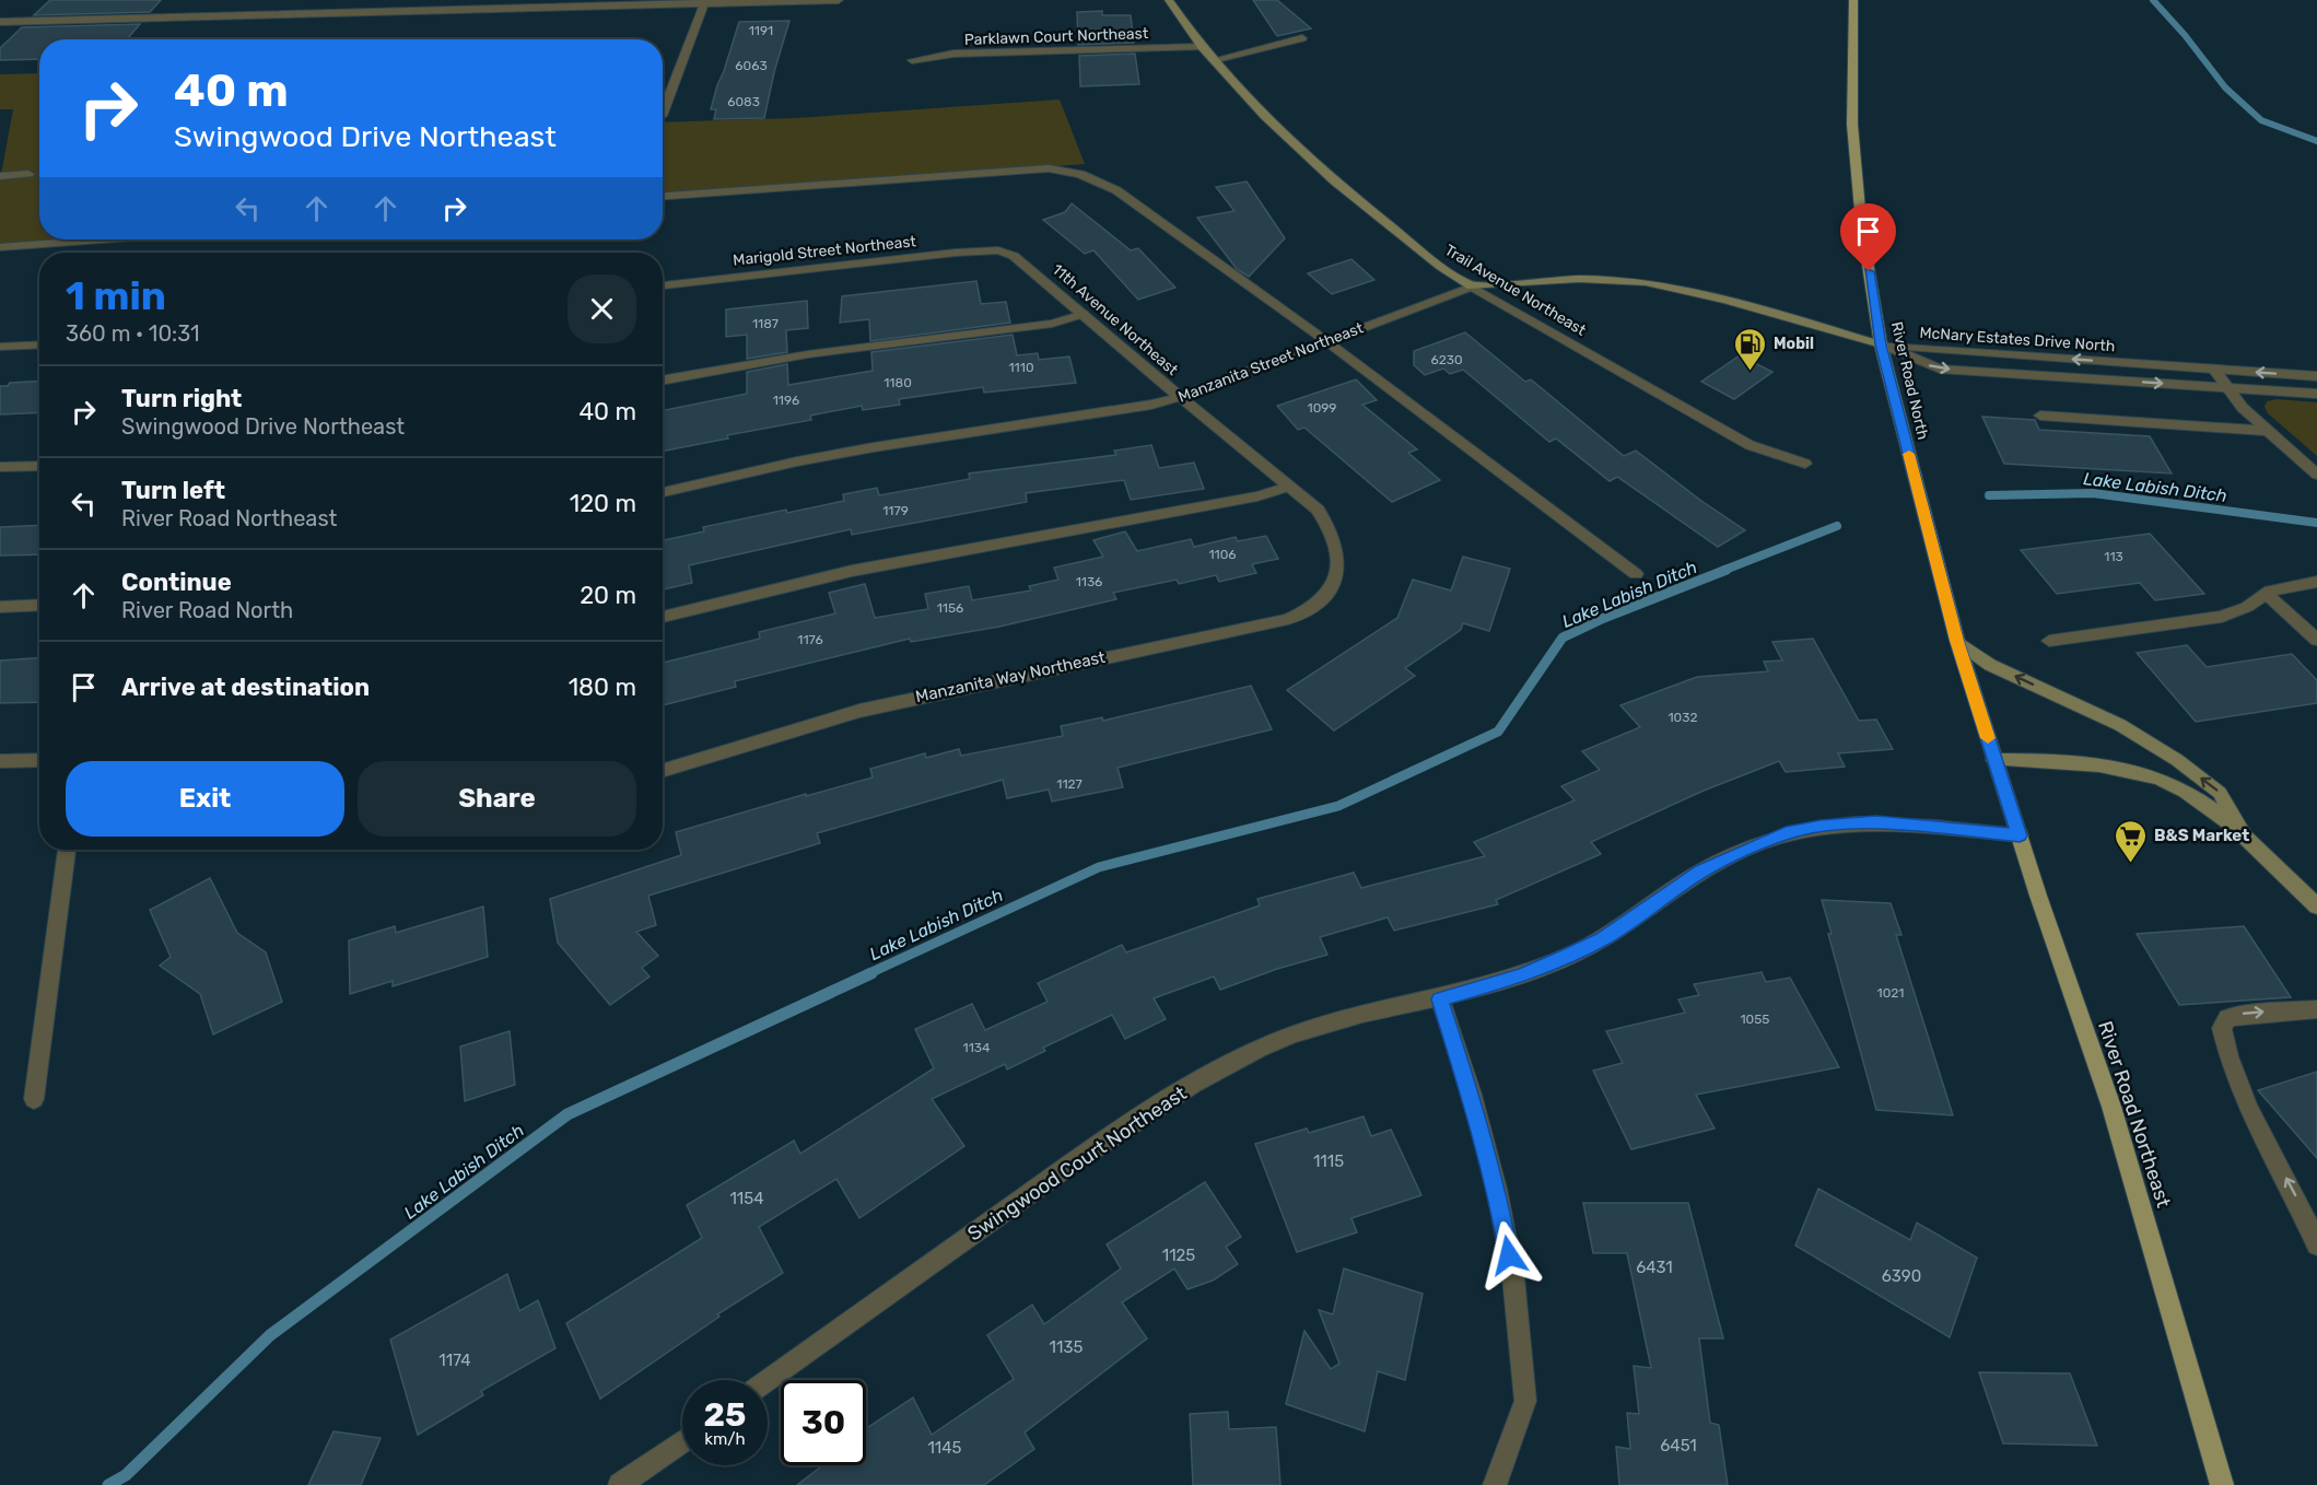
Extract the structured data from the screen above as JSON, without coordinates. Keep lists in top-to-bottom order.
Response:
{
  "streets": {
    "main road": ["River Road North", "River Road Northeast"],
    "street": [
      "Parklawn Court Northeast",
      "Marigold Street Northeast",
      "Trail Avenue Northeast",
      "11th Avenue Northeast",
      "McNary Estates Drive North",
      "Manzanita Street Northeast",
      "Manzanita Way Northeast",
      "Swingwood Court Northeast"
    ]
  },
  "crossings": [
    ["Parklawn Court Northeast", "Trail Avenue Northeast"],
    ["Marigold Street Northeast", "11th Avenue Northeast"],
    ["Trail Avenue Northeast", "Manzanita Street Northeast"],
    ["11th Avenue Northeast", "Manzanita Street Northeast"],
    ["11th Avenue Northeast", "Manzanita Way Northeast"],
    ["McNary Estates Drive North", "Manzanita Street Northeast"],
    ["McNary Estates Drive North", "River Road North"],
    ["Manzanita Street Northeast", "River Road North"],
    ["River Road North", "River Road Northeast"],
    ["River Road Northeast", "Swingwood Court Northeast"]
  ],
  "water": ["Lake Labish Ditch"],
  "places": {
    "fuel station": ["Mobil"],
    "supermarket": ["B&S Market"]
  },
  "house_numbers": [
    "1191",
    "6063",
    "6083",
    "1187",
    "6230",
    "1110",
    "1180",
    "1196",
    "1099",
    "1179",
    "1106",
    "113",
    "1136",
    "1156",
    "1176",
    "1032",
    "1127",
    "1021",
    "1055",
    "1134",
    "1115",
    "1154",
    "1125",
    "6431",
    "6390",
    "1135",
    "1174",
    "6451",
    "1145"
  ],
  "page": {
    "turn": ["40 m", "Swingwood Drive Northeast"],
    "heading": ["1 min", "360 m · 10:31"],
    "list": [
      {
        "name": "Turn right",
        "note": "Swingwood Drive Northeast",
        "value": "40 m"
      },
      {
        "name": "Turn left",
        "note": "River Road Northeast",
        "value": "120 m"
      },
      {
        "name": "Continue",
        "note": "River Road North",
        "value": "20 m"
      },
      {
        "name": "Arrive at destination",
        "value": "180 m"
      }
    ],
    "buttons": ["Exit", "Share"],
    "speed": "25 km/h",
    "limit": "30"
  }
}
